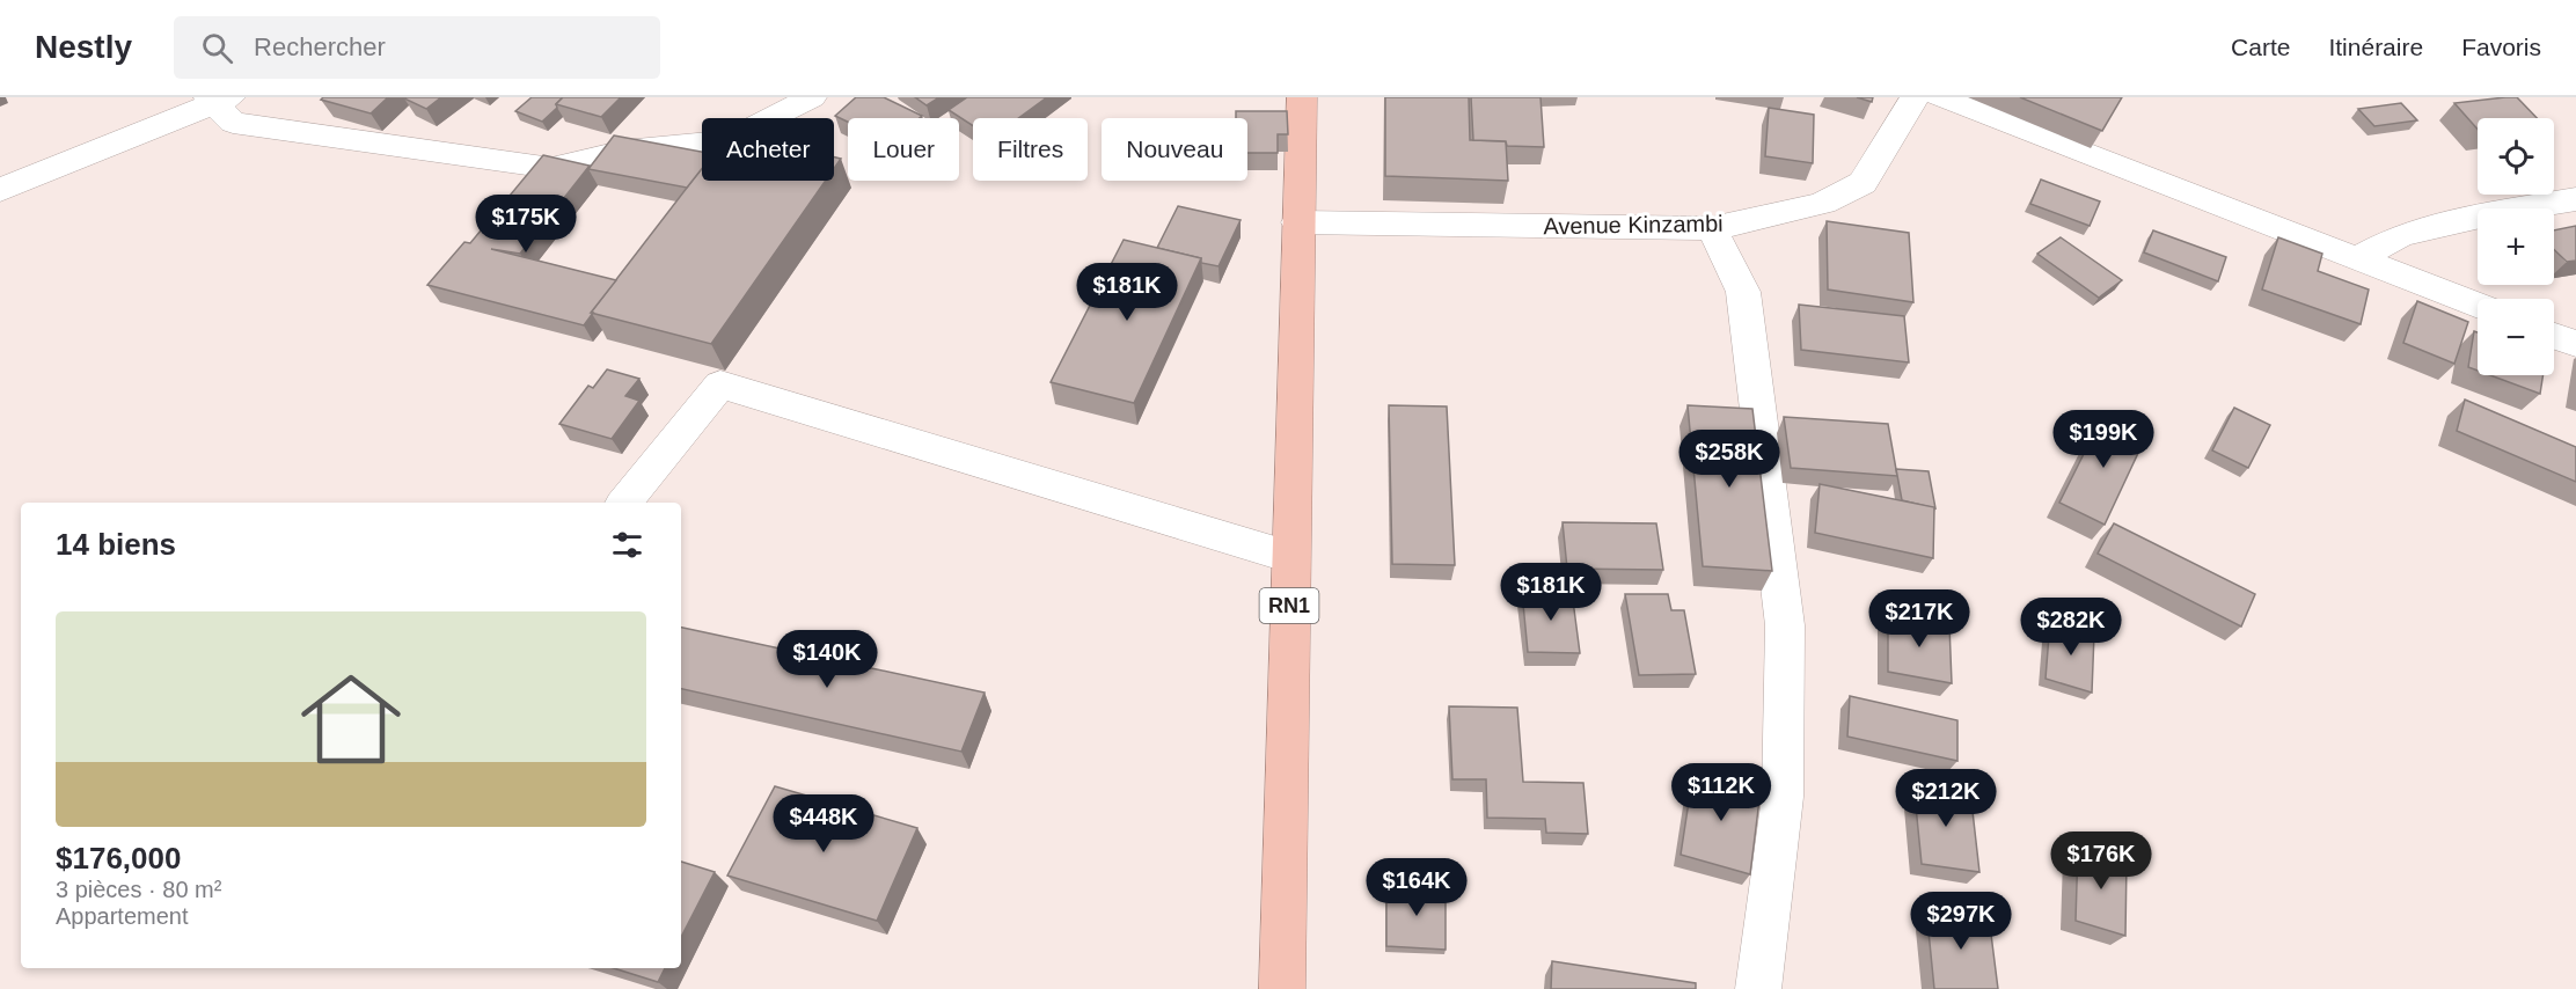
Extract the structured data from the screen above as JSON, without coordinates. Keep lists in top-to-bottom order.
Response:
{
  "streets": {
    "highway": ["RN1"],
    "street": ["Avenue Kinzambi"]
  },
  "crossings": [
    ["Avenue Kinzambi", "RN1"]
  ],
  "page": {
    "header": "Nestly",
    "search": "Rechercher",
    "nav": ["Carte", "Itinéraire", "Favoris"],
    "map_buttons": ["+", "−"],
    "chip": [
      "Acheter",
      "Louer",
      "Filtres",
      "Nouveau"
    ],
    "price": [
      "$175K",
      "$181K",
      "$199K",
      "$258K",
      "$181K",
      "$217K",
      "$282K",
      "$140K",
      "$112K",
      "$212K",
      "$448K",
      "$176K",
      "$164K",
      "$297K"
    ],
    "heading": "14 biens",
    "list": [
      {
        "name": "$176,000",
        "note": "3 pièces · 80 m² · Appartement"
      }
    ]
  }
}
